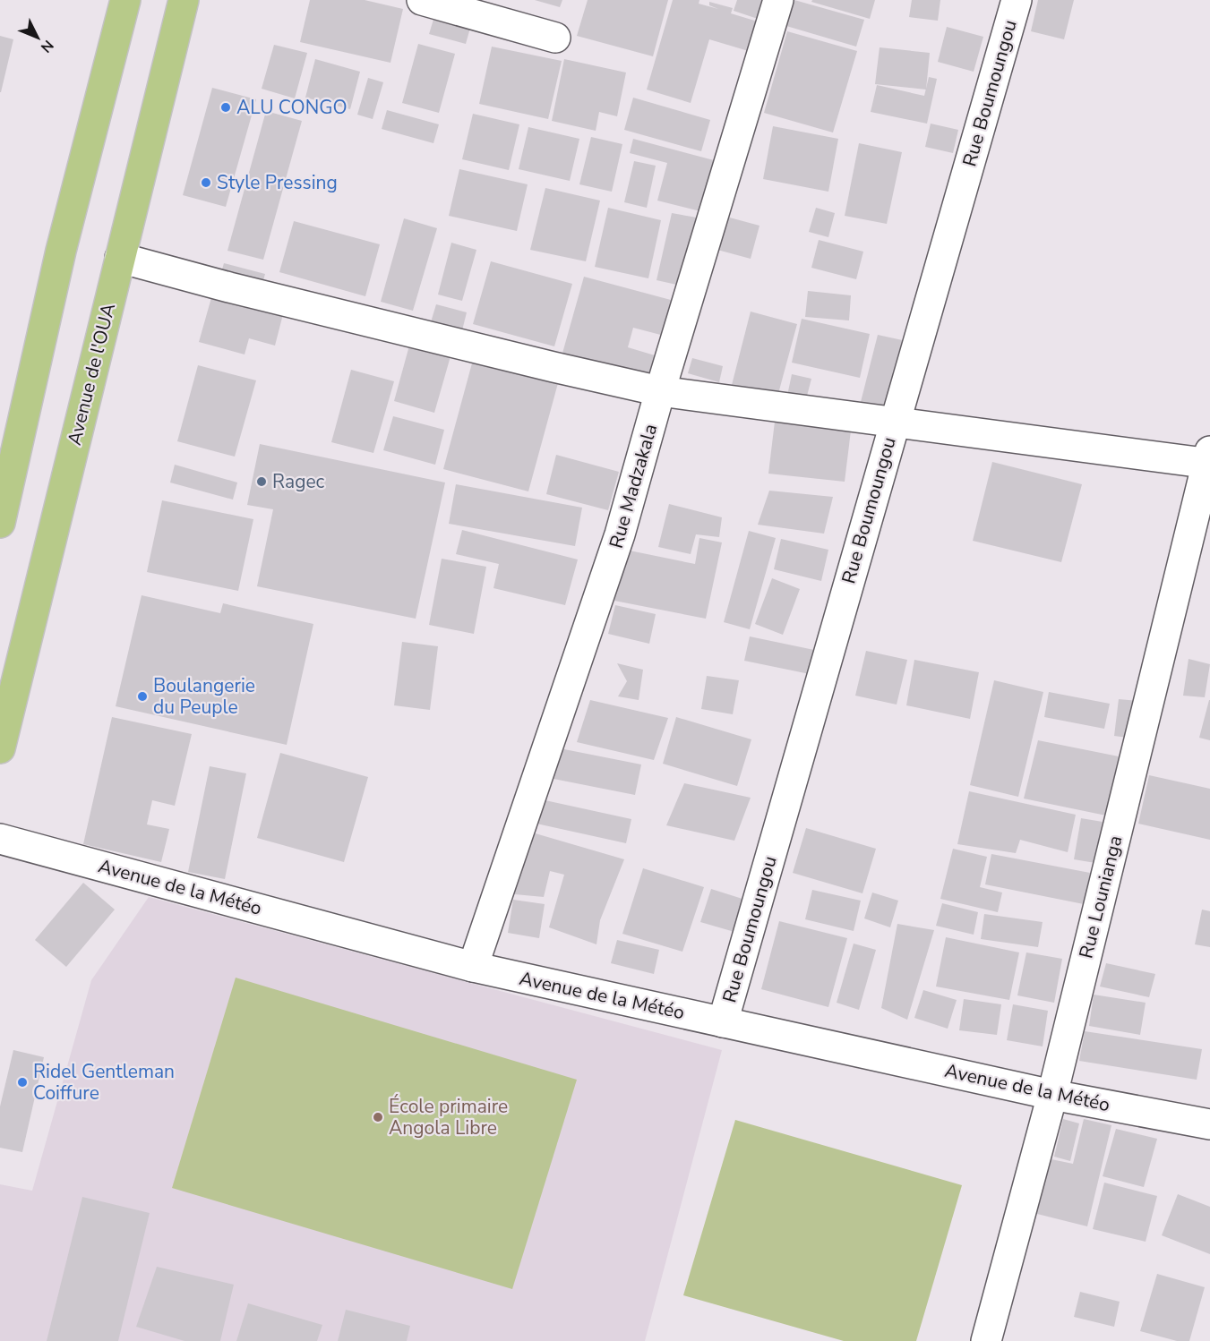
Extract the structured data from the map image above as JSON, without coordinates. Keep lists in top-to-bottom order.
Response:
{
  "streets": {
    "main road": ["Avenue de l'OUA"],
    "street": [
      "Rue Boumoungou",
      "Rue Madzakala",
      "Avenue de la Météo",
      "Rue Lounianga"
    ]
  },
  "crossings": [
    ["Rue Boumoungou", "Avenue de la Météo"],
    ["Rue Madzakala", "Avenue de la Météo"],
    ["Avenue de la Météo", "Rue Lounianga"]
  ],
  "places": [
    "ALU CONGO",
    "Style Pressing",
    "Ragec",
    "Boulangerie du Peuple",
    "Ridel Gentleman Coiffure",
    "École primaire Angola Libre"
  ],
  "north": "bottom right"
}
